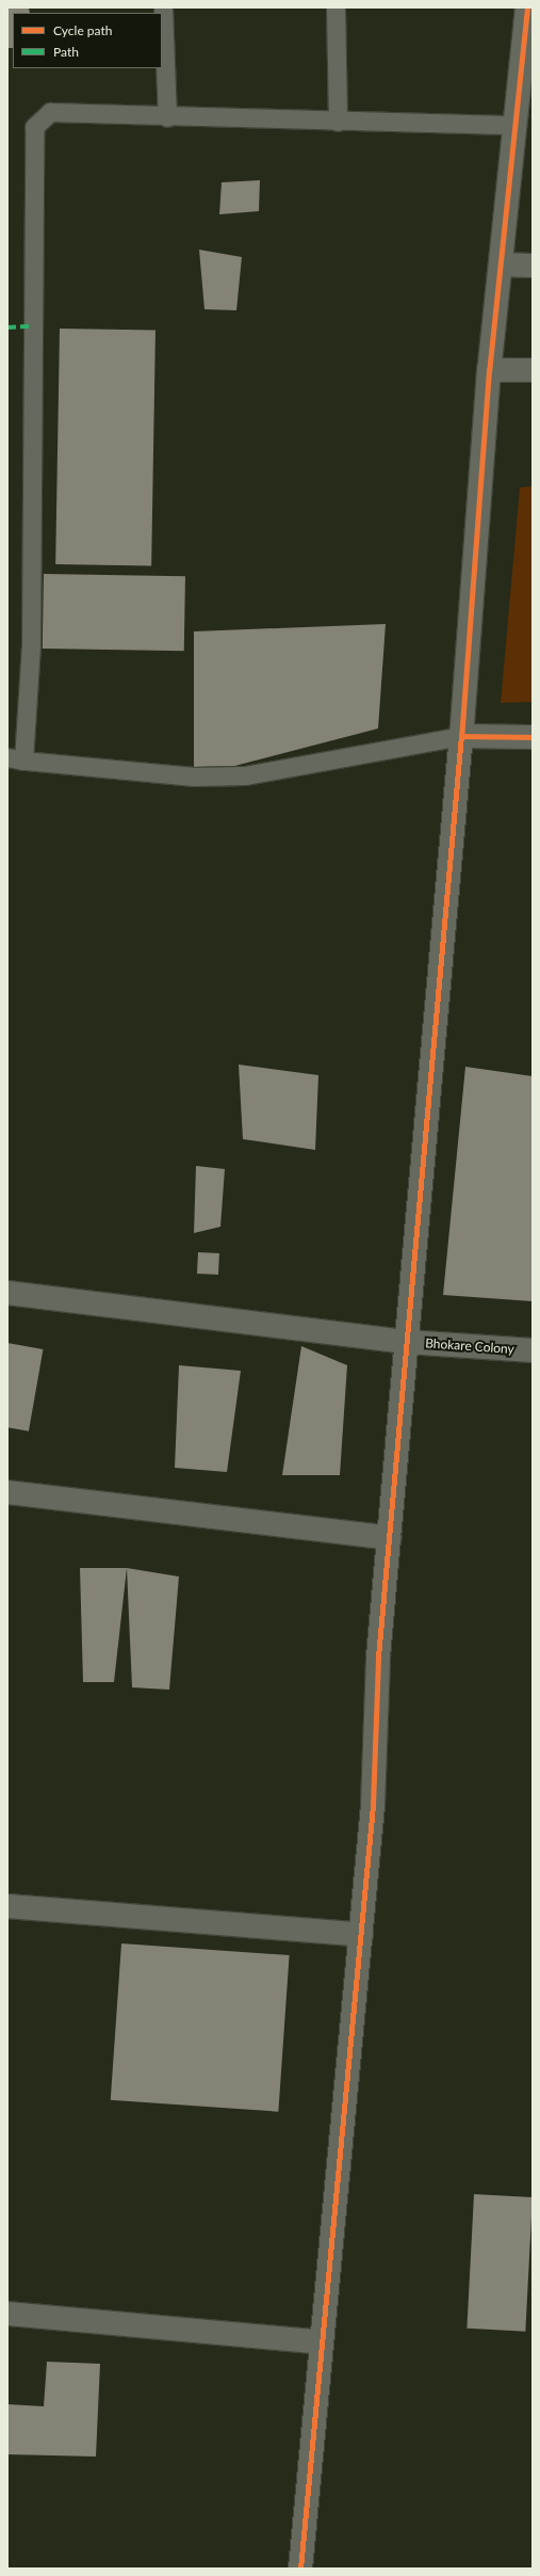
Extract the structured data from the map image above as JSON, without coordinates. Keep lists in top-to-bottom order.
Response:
{
  "streets": {
    "street": ["Bhokare Colony"]
  },
  "legend": ["Cycle path", "Path"]
}
